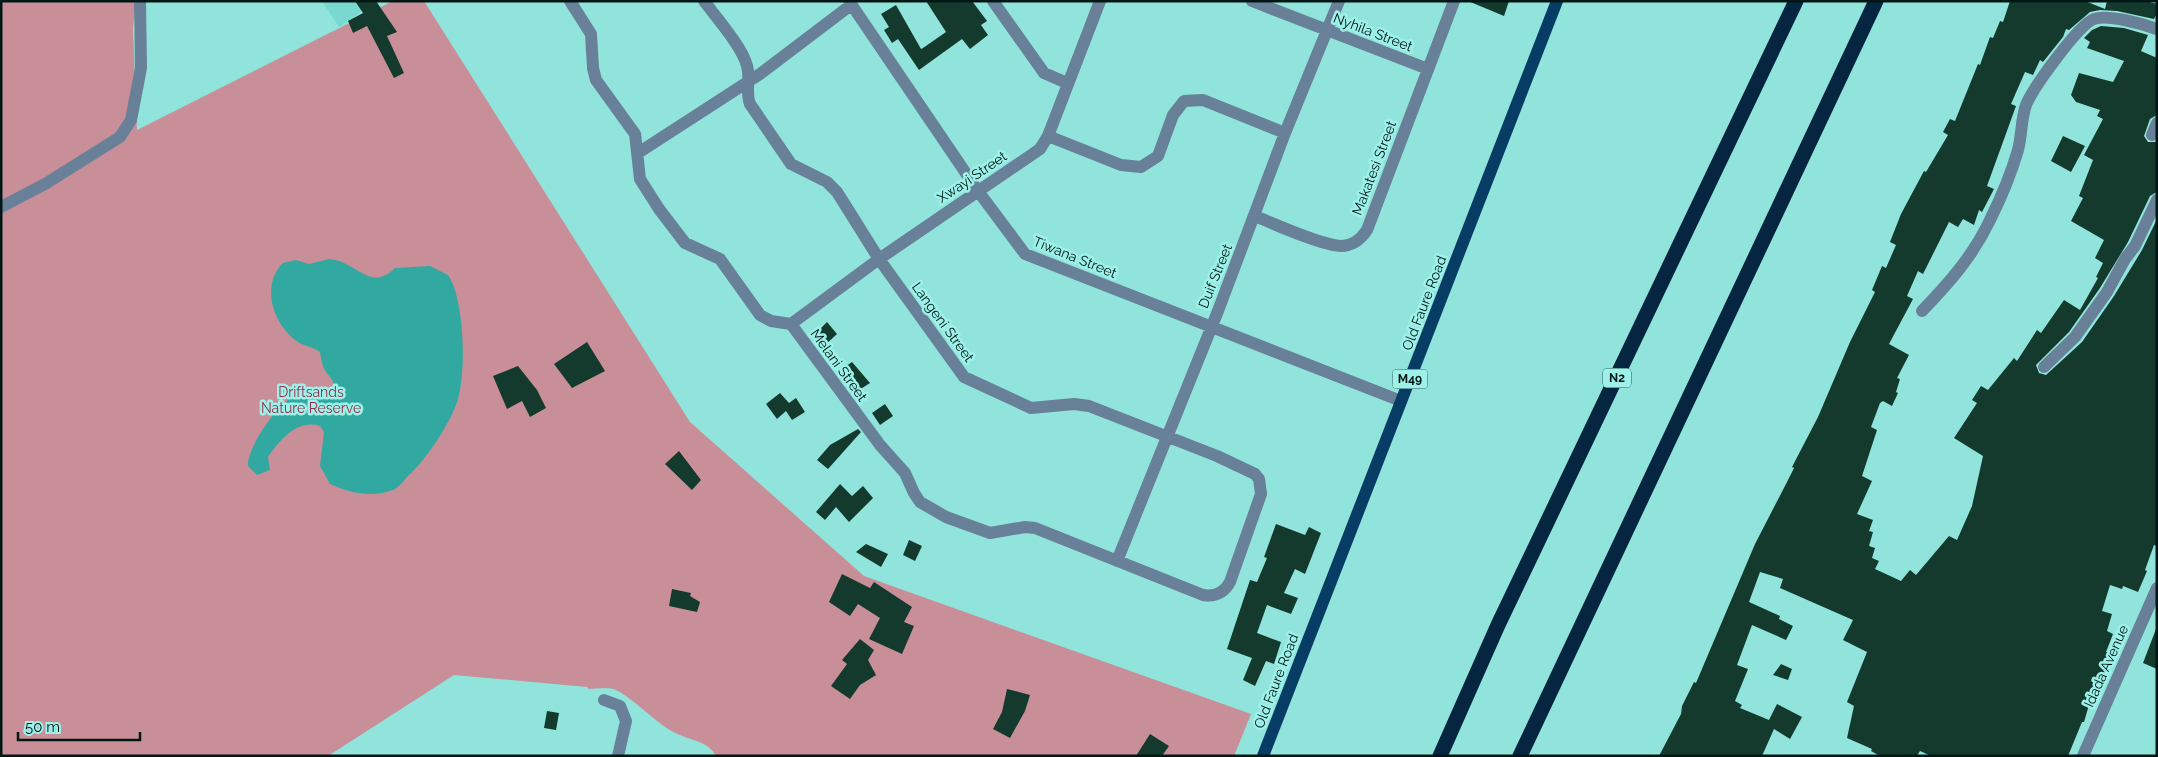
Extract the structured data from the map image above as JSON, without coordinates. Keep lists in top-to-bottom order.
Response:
{
  "streets": {
    "highway": ["N2"],
    "main road": ["Old Faure Road", "M49"],
    "street": [
      "Nyhila Street",
      "Makatesi Street",
      "Xwayi Street",
      "Tiwana Street",
      "Duif Street",
      "Langeni Street",
      "Melani Street",
      "Idada Avenue"
    ]
  },
  "crossings": [
    ["Nyhila Street", "Makatesi Street"],
    ["Nyhila Street", "Duif Street"],
    ["Makatesi Street", "Duif Street"],
    ["Xwayi Street", "Tiwana Street"],
    ["Xwayi Street", "Langeni Street"],
    ["Xwayi Street", "Melani Street"],
    ["Tiwana Street", "Duif Street"],
    ["Tiwana Street", "Old Faure Road"],
    ["Duif Street", "Langeni Street"],
    ["Duif Street", "Melani Street"],
    ["Langeni Street", "Melani Street"]
  ],
  "parks": ["Driftsands Nature Reserve"],
  "scale_bar": "50 m"
}
